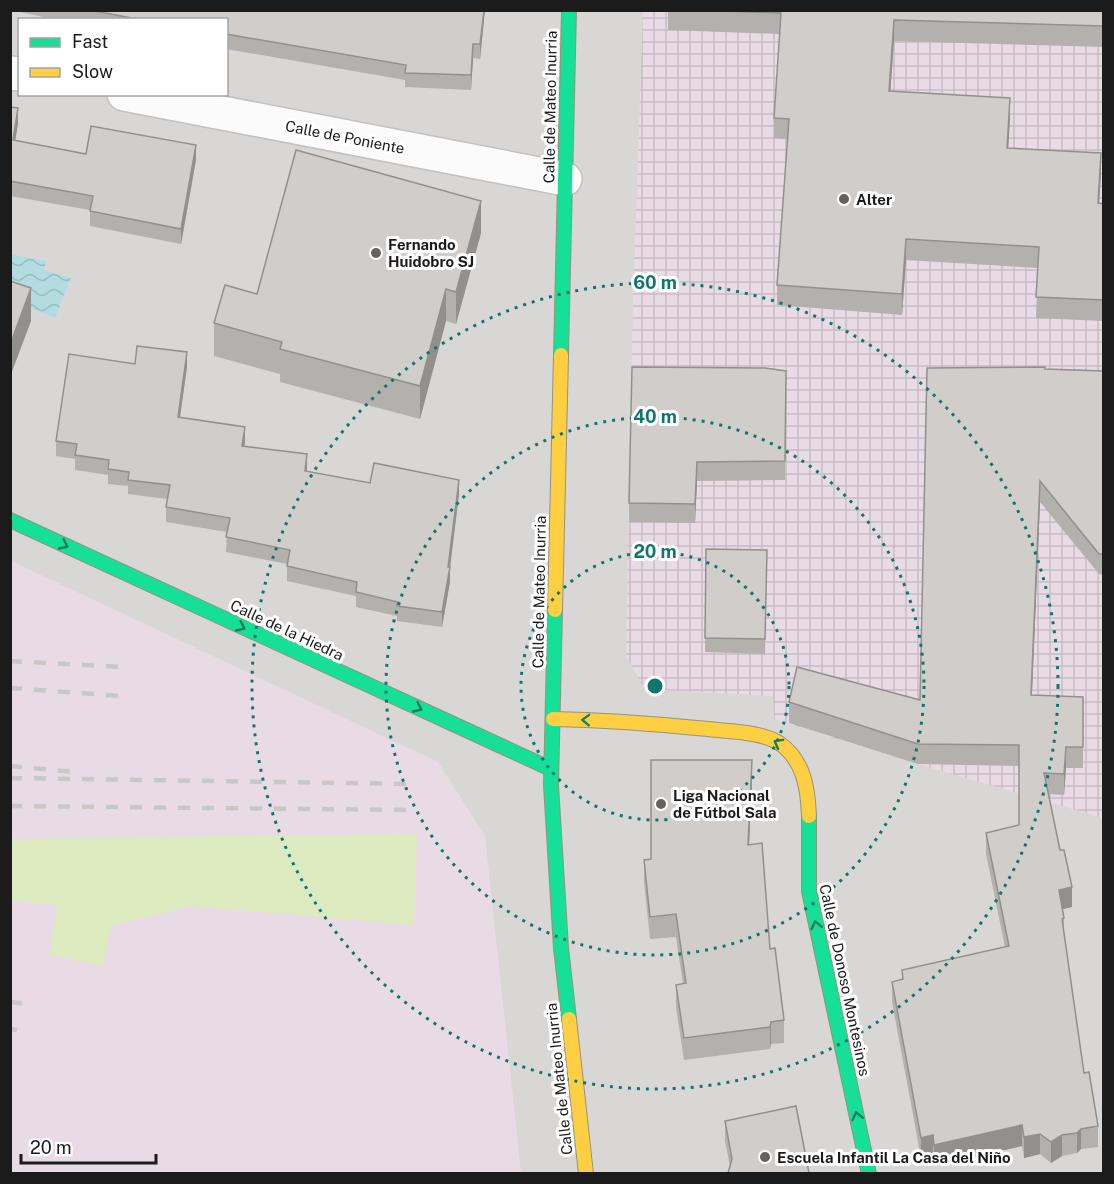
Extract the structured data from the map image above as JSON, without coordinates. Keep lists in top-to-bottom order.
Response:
{
  "streets": {
    "street": [
      "Calle de Mateo Inurria",
      "Calle de Poniente",
      "Calle de la Hiedra",
      "Calle de Donoso Montesinos"
    ]
  },
  "crossings": [
    ["Calle de Mateo Inurria", "Calle de Poniente"],
    ["Calle de Mateo Inurria", "Calle de la Hiedra"],
    ["Calle de Mateo Inurria", "Calle de Donoso Montesinos"]
  ],
  "one_way": ["Calle de la Hiedra", "Calle de Donoso Montesinos"],
  "places": [
    "Alter",
    "Fernando Huidobro SJ",
    "Liga Nacional de Fútbol Sala",
    "Escuela Infantil La Casa del Niño"
  ],
  "legend": ["Fast", "Slow"],
  "scale_bar": "20 m",
  "rings": ["60 m", "40 m", "20 m"]
}
